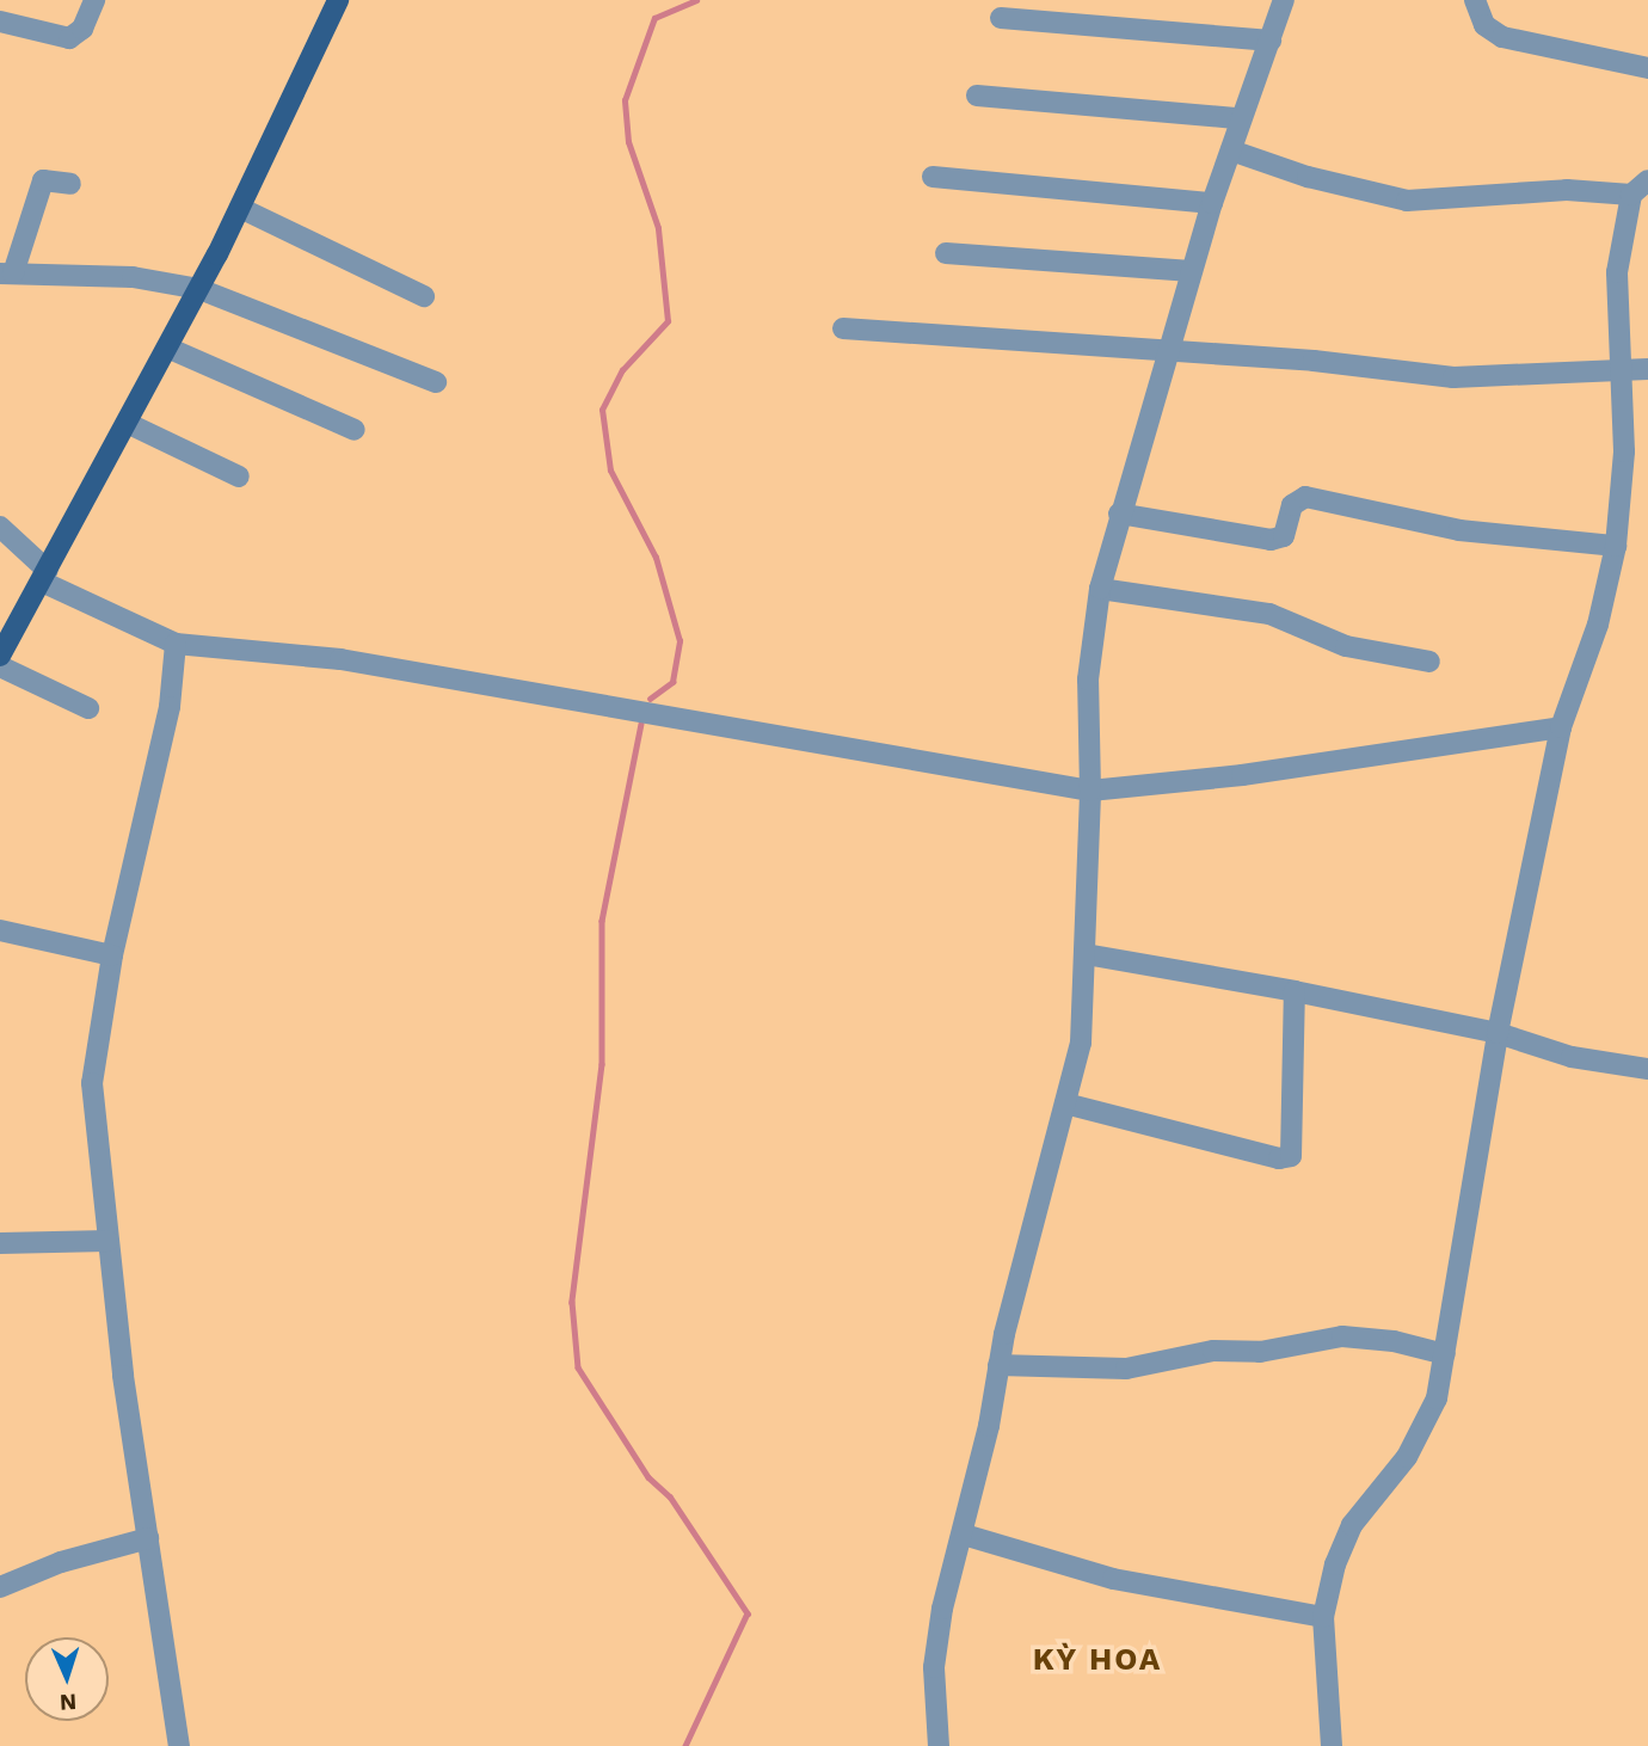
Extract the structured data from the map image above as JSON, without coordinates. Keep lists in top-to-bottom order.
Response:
{
  "districts": ["KỲ HOA"],
  "north": "bottom"
}
